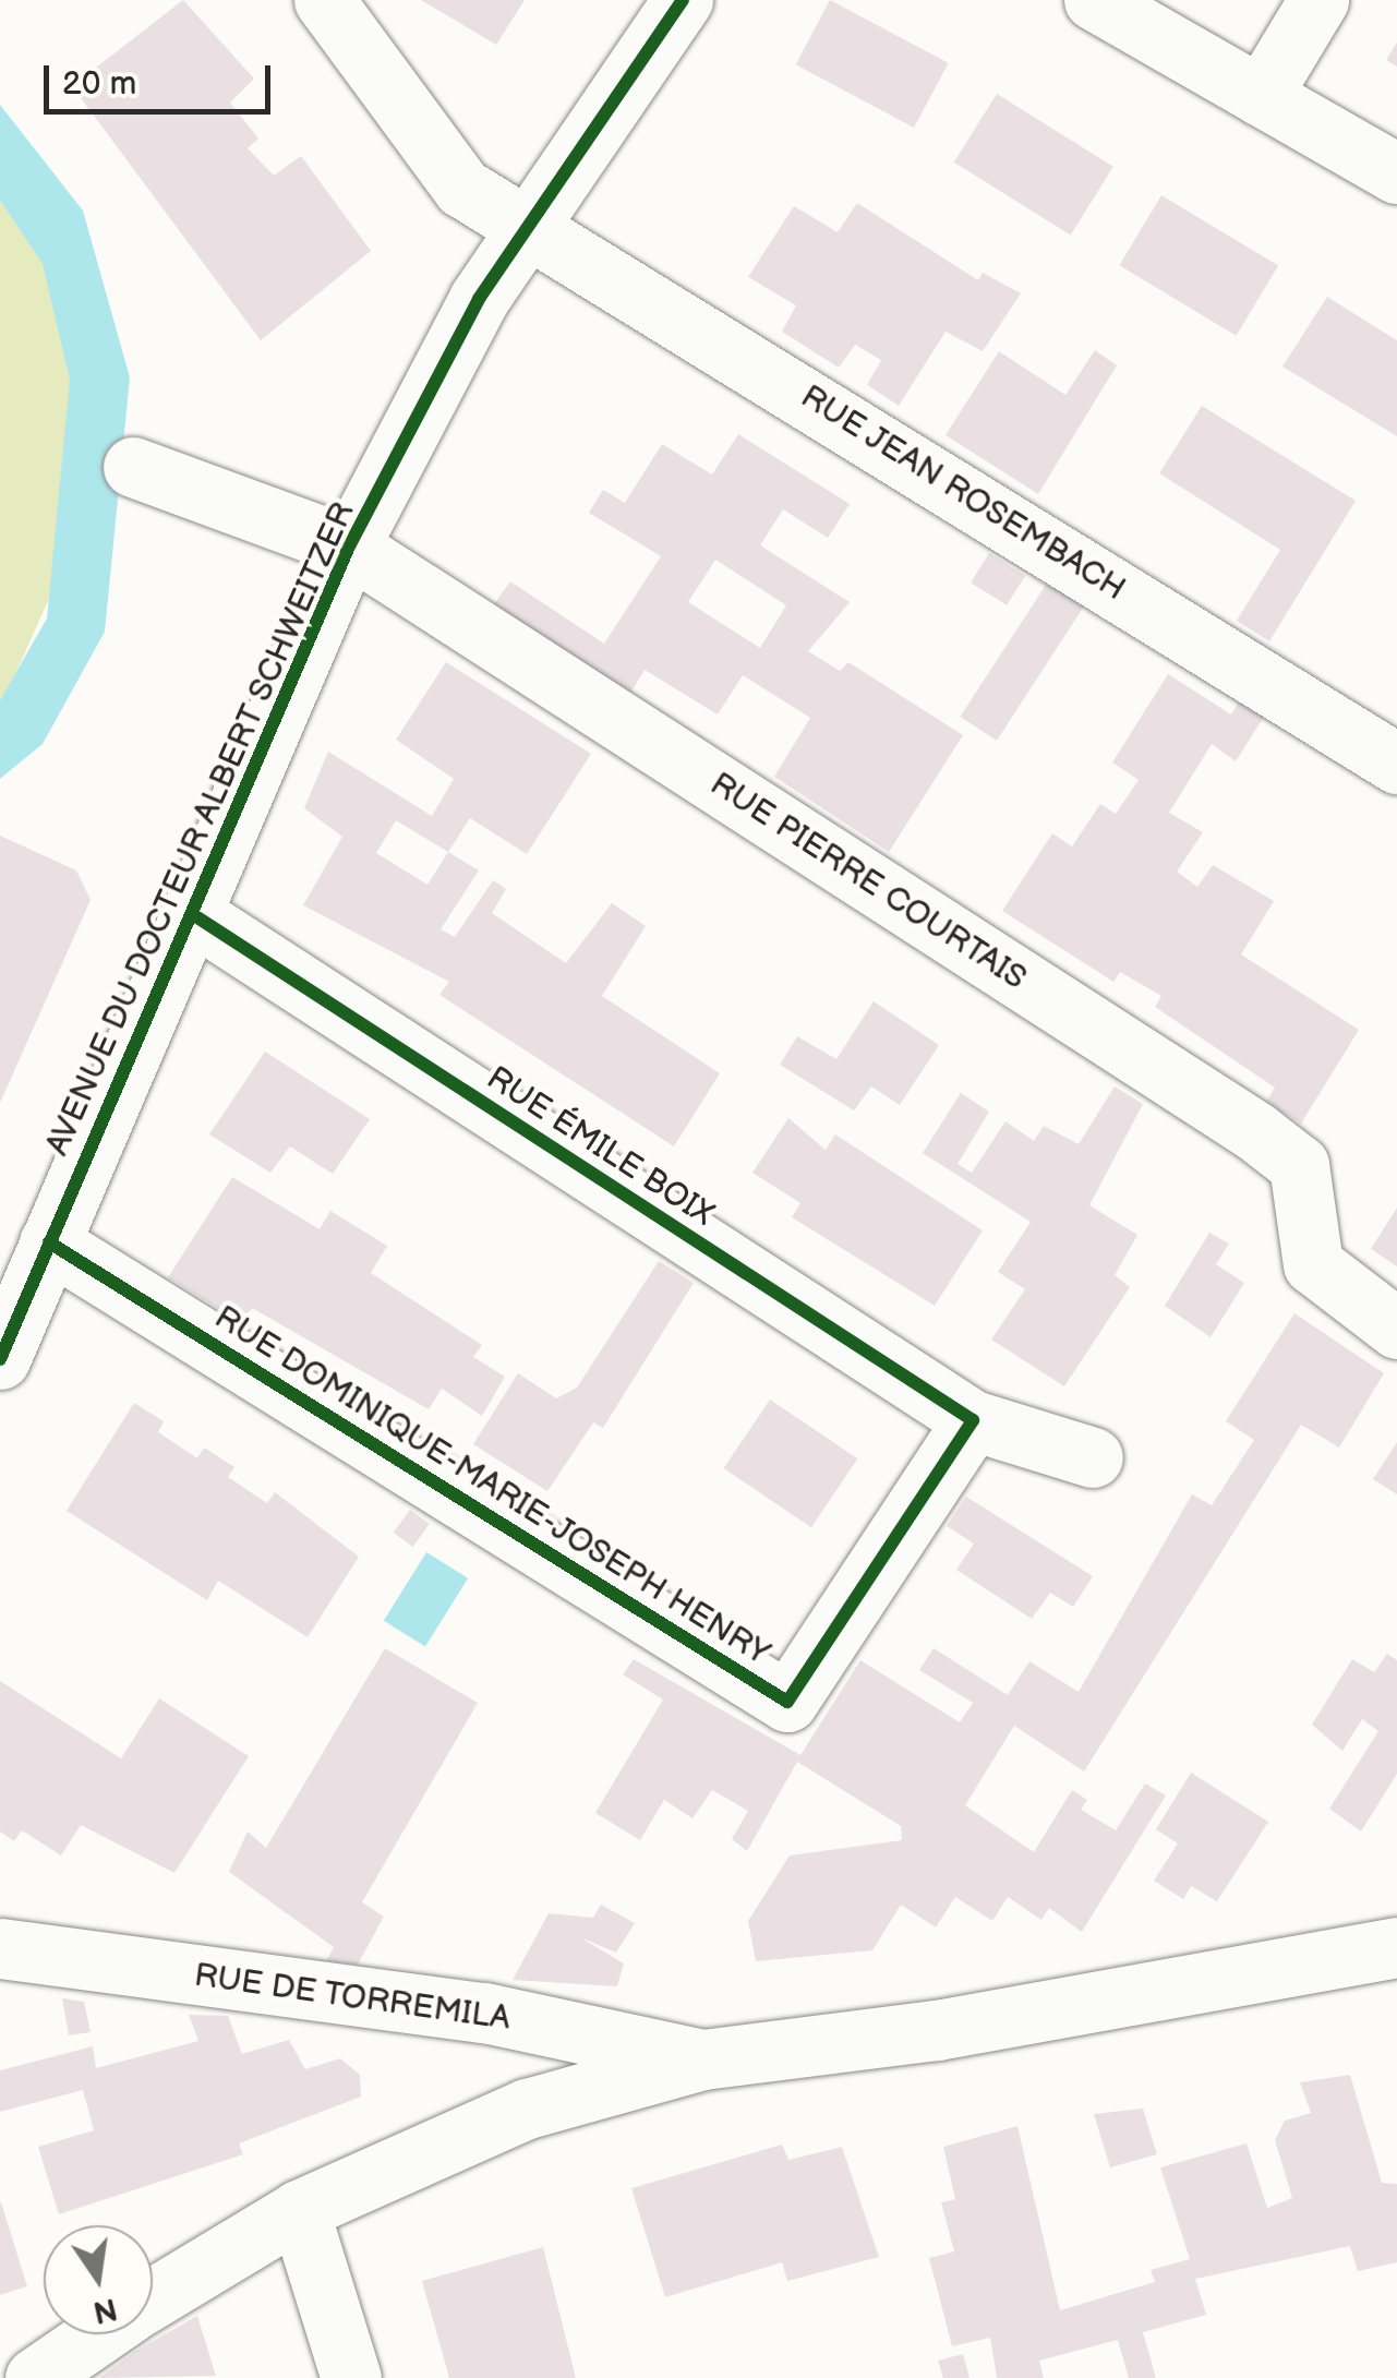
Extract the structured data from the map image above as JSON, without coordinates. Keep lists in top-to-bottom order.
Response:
{
  "streets": {
    "street": [
      "RUE JEAN ROSEMBACH",
      "AVENUE DU DOCTEUR ALBERT SCHWEITZER",
      "RUE PIERRE COURTAIS",
      "RUE ÉMILE BOIX",
      "RUE DOMINIQUE-MARIE-JOSEPH HENRY",
      "RUE DE TORREMILA"
    ]
  },
  "crossings": [
    ["RUE JEAN ROSEMBACH", "AVENUE DU DOCTEUR ALBERT SCHWEITZER"],
    ["AVENUE DU DOCTEUR ALBERT SCHWEITZER", "RUE PIERRE COURTAIS"],
    ["AVENUE DU DOCTEUR ALBERT SCHWEITZER", "RUE ÉMILE BOIX"],
    ["AVENUE DU DOCTEUR ALBERT SCHWEITZER", "RUE DOMINIQUE-MARIE-JOSEPH HENRY"],
    ["RUE ÉMILE BOIX", "RUE DOMINIQUE-MARIE-JOSEPH HENRY"]
  ],
  "scale_bar": "20 m",
  "north": "bottom"
}
